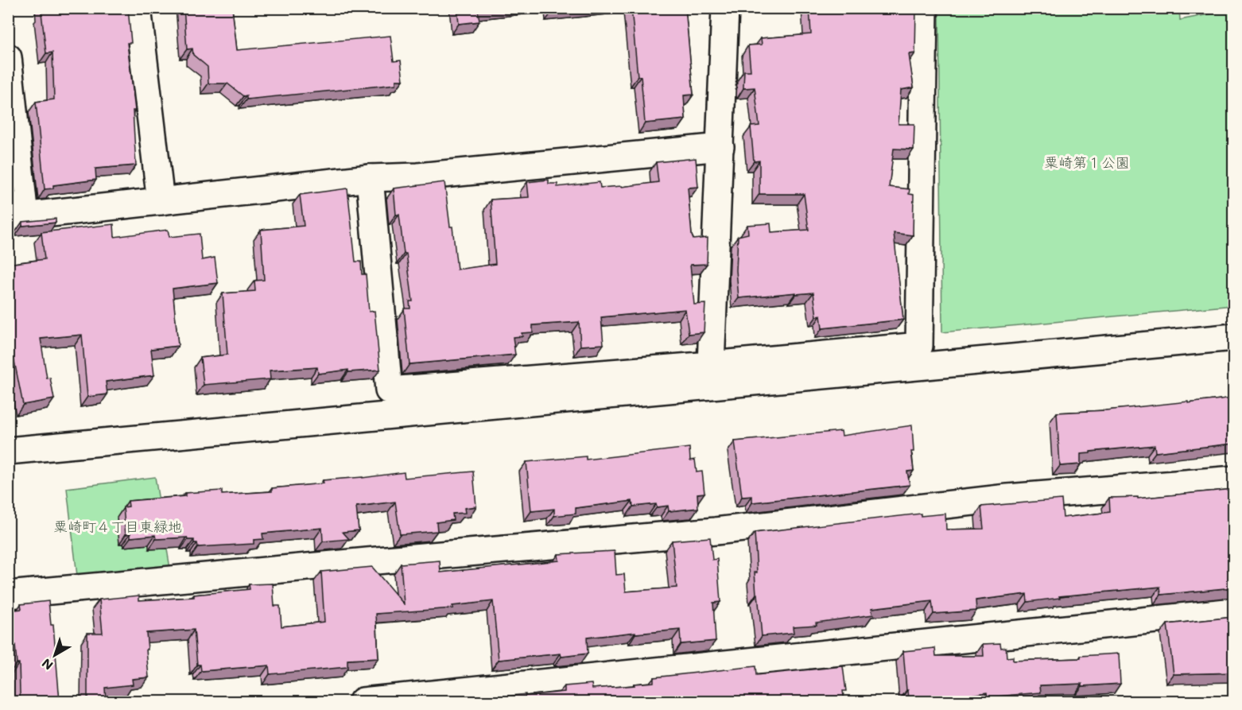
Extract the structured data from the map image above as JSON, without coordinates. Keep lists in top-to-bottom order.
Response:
{
  "parks": ["粟崎第１公園", "粟崎町４丁目東緑地"],
  "north": "bottom left"
}
